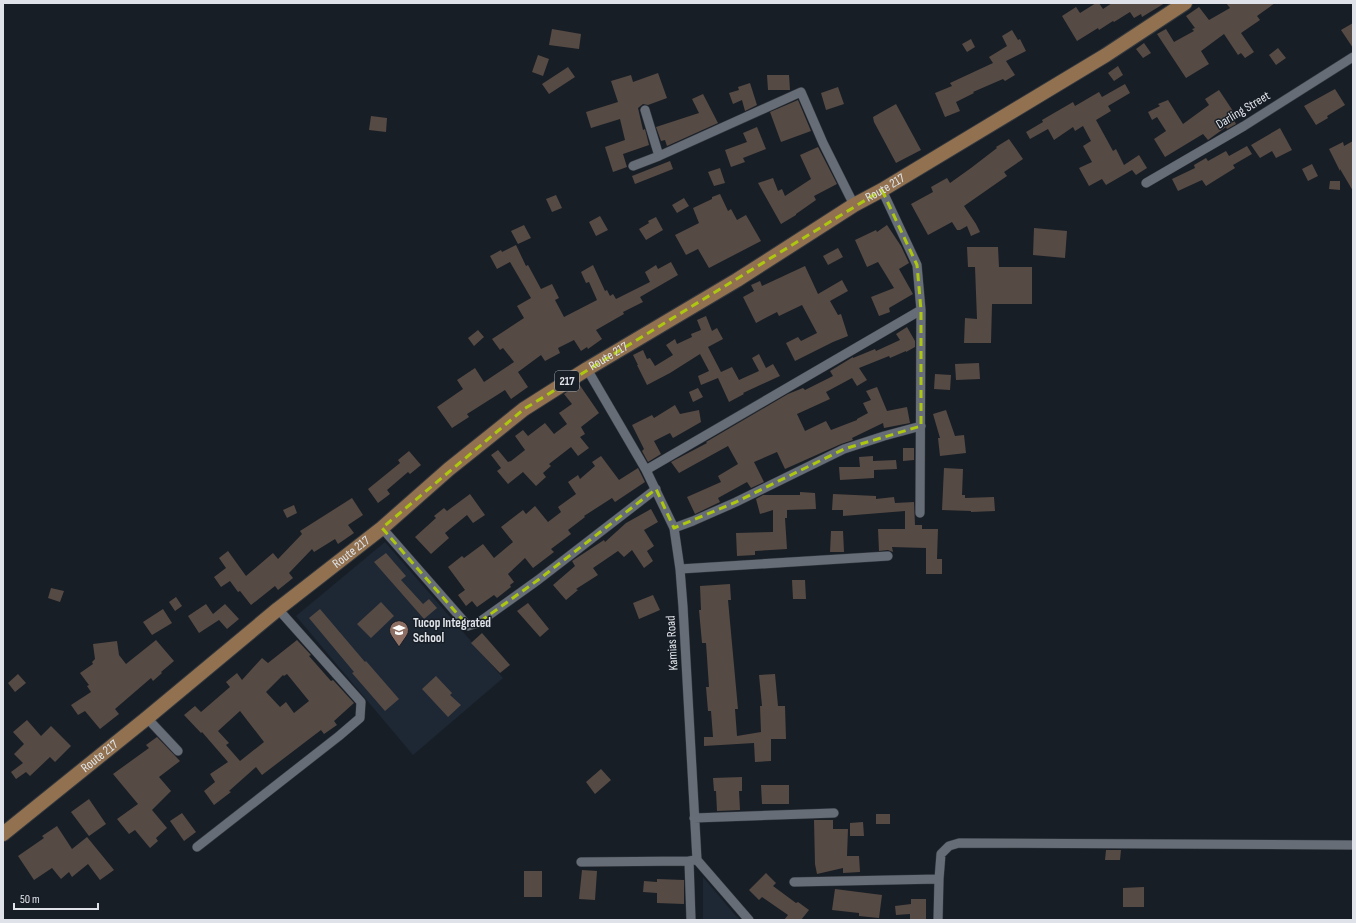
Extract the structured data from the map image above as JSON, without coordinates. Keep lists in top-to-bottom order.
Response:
{
  "streets": {
    "main road": ["Route 217", "217"],
    "street": ["Darling Street", "Kamias Road"]
  },
  "crossings": [
    ["Route 217", "Kamias Road"]
  ],
  "places": {
    "school or university": ["Tucop Integrated School"]
  },
  "scale_bar": "50 m"
}
